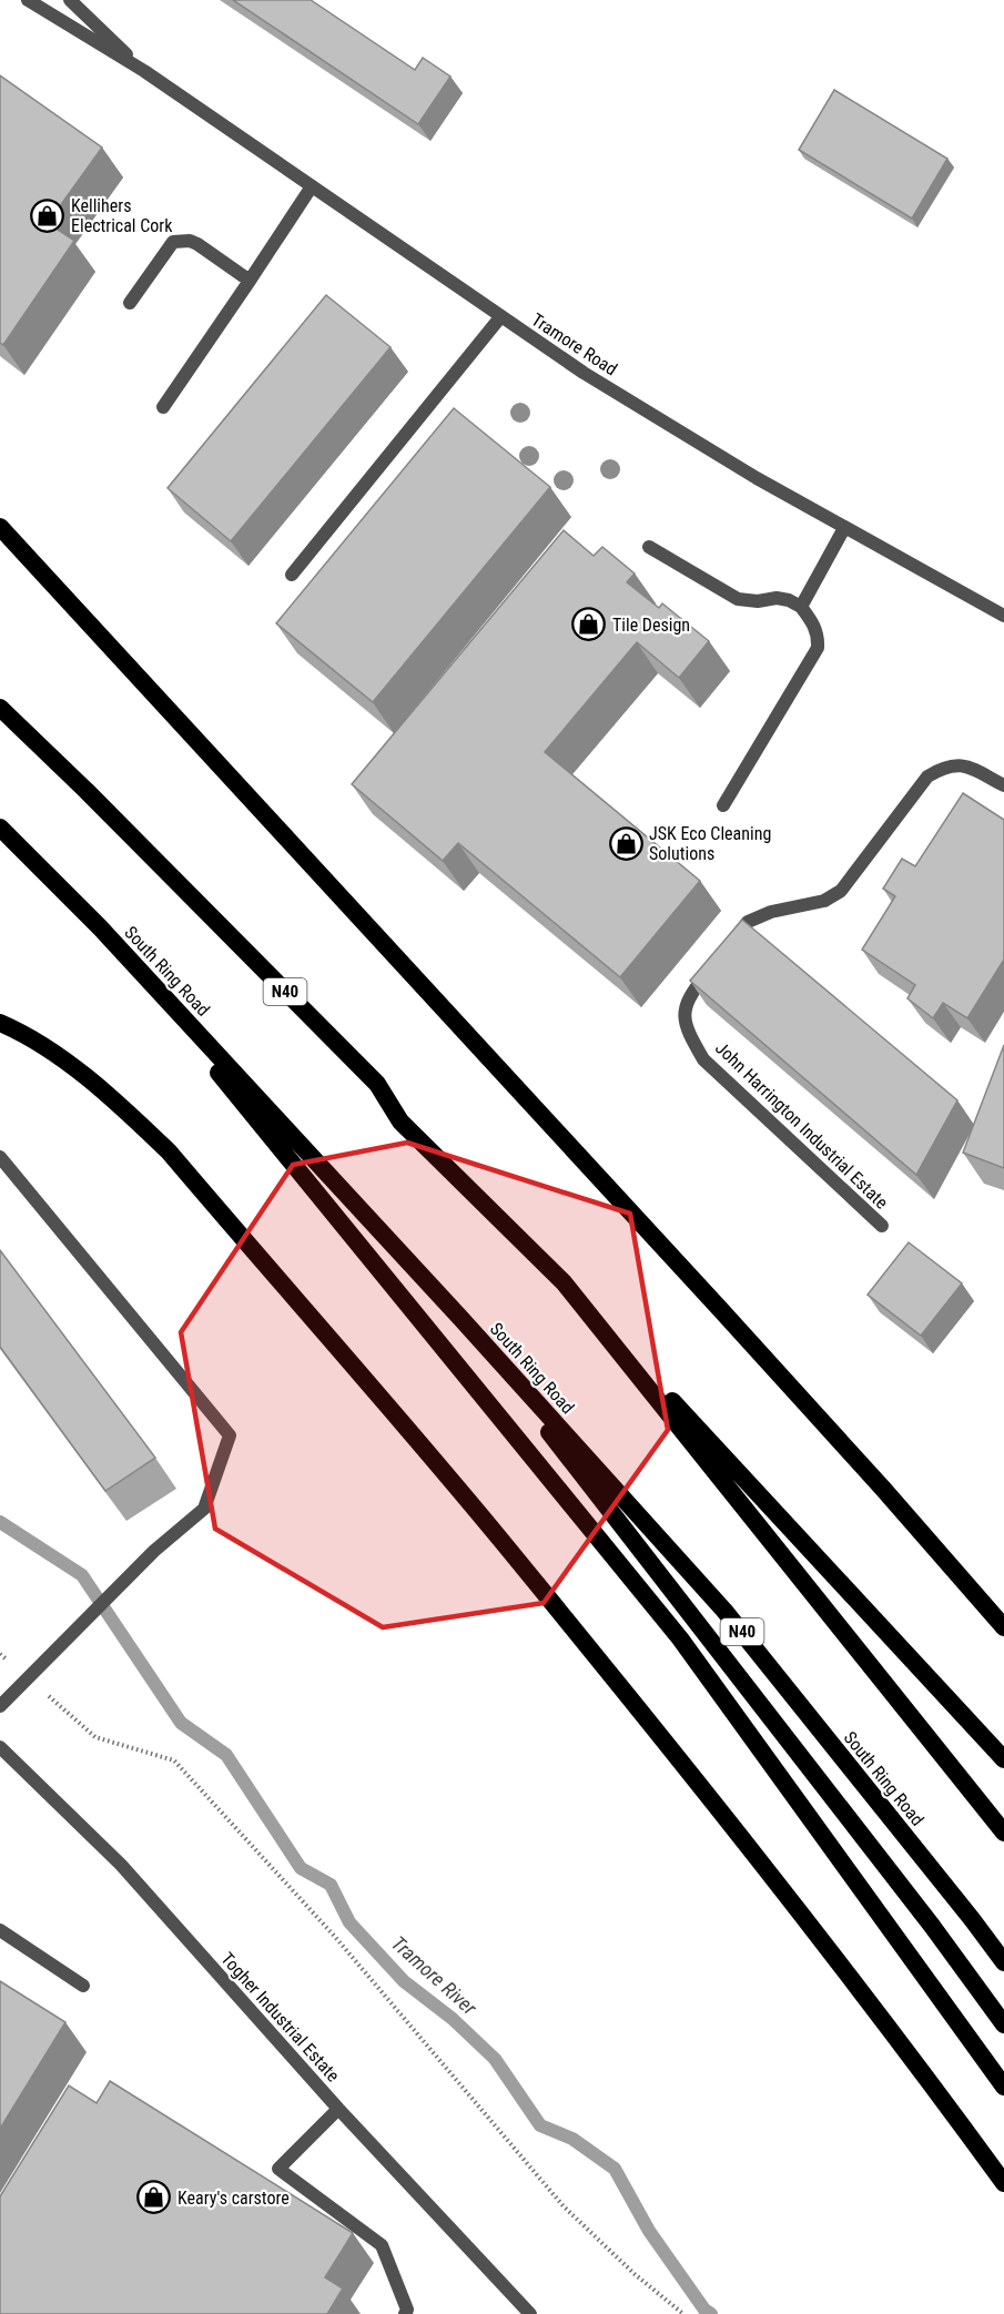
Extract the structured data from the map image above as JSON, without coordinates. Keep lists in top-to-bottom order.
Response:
{
  "streets": {
    "highway": ["South Ring Road", "N40"],
    "street": ["Tramore Road", "John Harrington Industrial Estate", "Togher Industrial Estate"]
  },
  "water": ["Tramore River"],
  "places": {
    "shop": [
      "Kellihers Electrical Cork",
      "Tile Design",
      "JSK Eco Cleaning Solutions",
      "Keary's carstore"
    ]
  }
}
